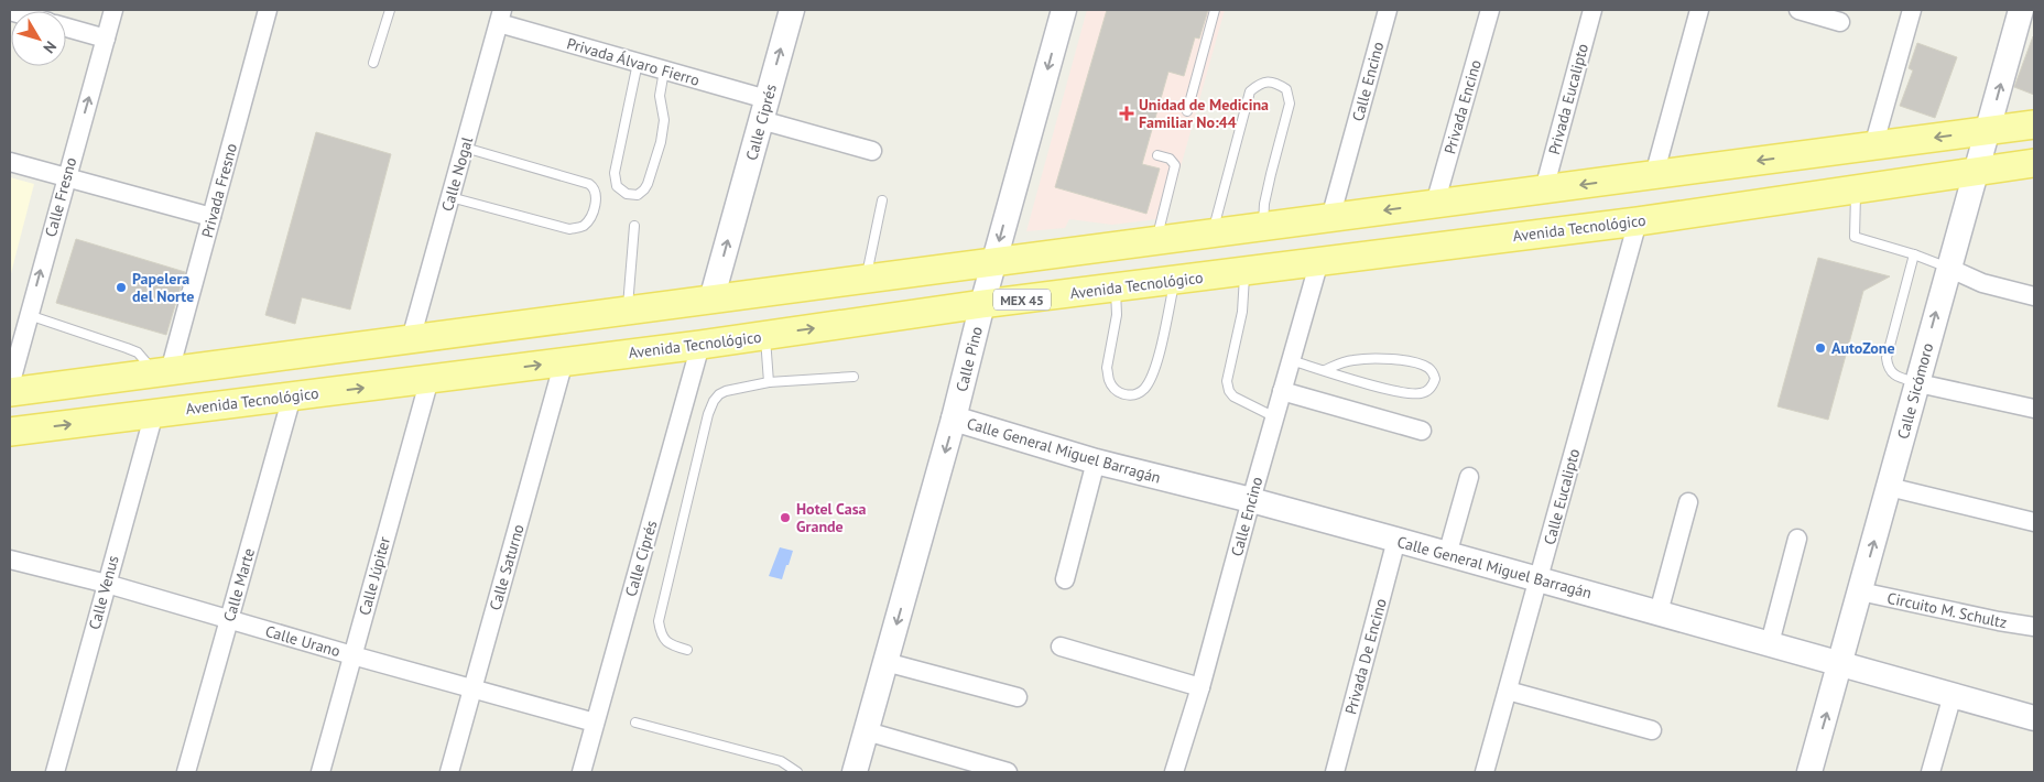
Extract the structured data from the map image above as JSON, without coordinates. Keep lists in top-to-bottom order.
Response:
{
  "streets": {
    "main road": ["Avenida Tecnológico", "MEX 45"],
    "street": [
      "Privada Álvaro Fierro",
      "Calle Encino",
      "Privada Eucalipto",
      "Privada Encino",
      "Calle Ciprés",
      "Calle Nogal",
      "Privada Fresno",
      "Calle Fresno",
      "Calle Pino",
      "Calle Sicómoro",
      "Calle General Miguel Barragán",
      "Calle Eucalipto",
      "Calle Saturno",
      "Calle Júpiter",
      "Calle Marte",
      "Calle Venus",
      "Circuito M. Schultz",
      "Calle Urano",
      "Privada De Encino"
    ]
  },
  "crossings": [
    ["Privada Álvaro Fierro", "Calle Ciprés"],
    ["Privada Álvaro Fierro", "Calle Nogal"],
    ["Calle Encino", "Avenida Tecnológico"],
    ["Calle Encino", "Calle General Miguel Barragán"],
    ["Calle Ciprés", "Avenida Tecnológico"],
    ["Calle Ciprés", "Calle Urano"],
    ["Avenida Tecnológico", "Calle Pino"],
    ["Avenida Tecnológico", "Calle Sicómoro"],
    ["Avenida Tecnológico", "Calle Eucalipto"],
    ["Avenida Tecnológico", "Calle Saturno"],
    ["Avenida Tecnológico", "Calle Júpiter"],
    ["Avenida Tecnológico", "Calle Marte"],
    ["Avenida Tecnológico", "Calle Venus"],
    ["Calle Pino", "Calle General Miguel Barragán"],
    ["Calle Sicómoro", "Calle General Miguel Barragán"],
    ["Calle Sicómoro", "Circuito M. Schultz"],
    ["Calle General Miguel Barragán", "Calle Eucalipto"],
    ["Calle General Miguel Barragán", "Privada De Encino"],
    ["Calle Saturno", "Calle Urano"],
    ["Calle Júpiter", "Calle Urano"],
    ["Calle Marte", "Calle Urano"],
    ["Calle Venus", "Calle Urano"]
  ],
  "one_way": ["Calle Ciprés", "Calle Fresno", "Calle Pino"],
  "places": {
    "health": ["Unidad de Medicina Familiar No:44"],
    "other": ["Papelera del Norte", "AutoZone", "Hotel Casa Grande"]
  },
  "north": "bottom right"
}
